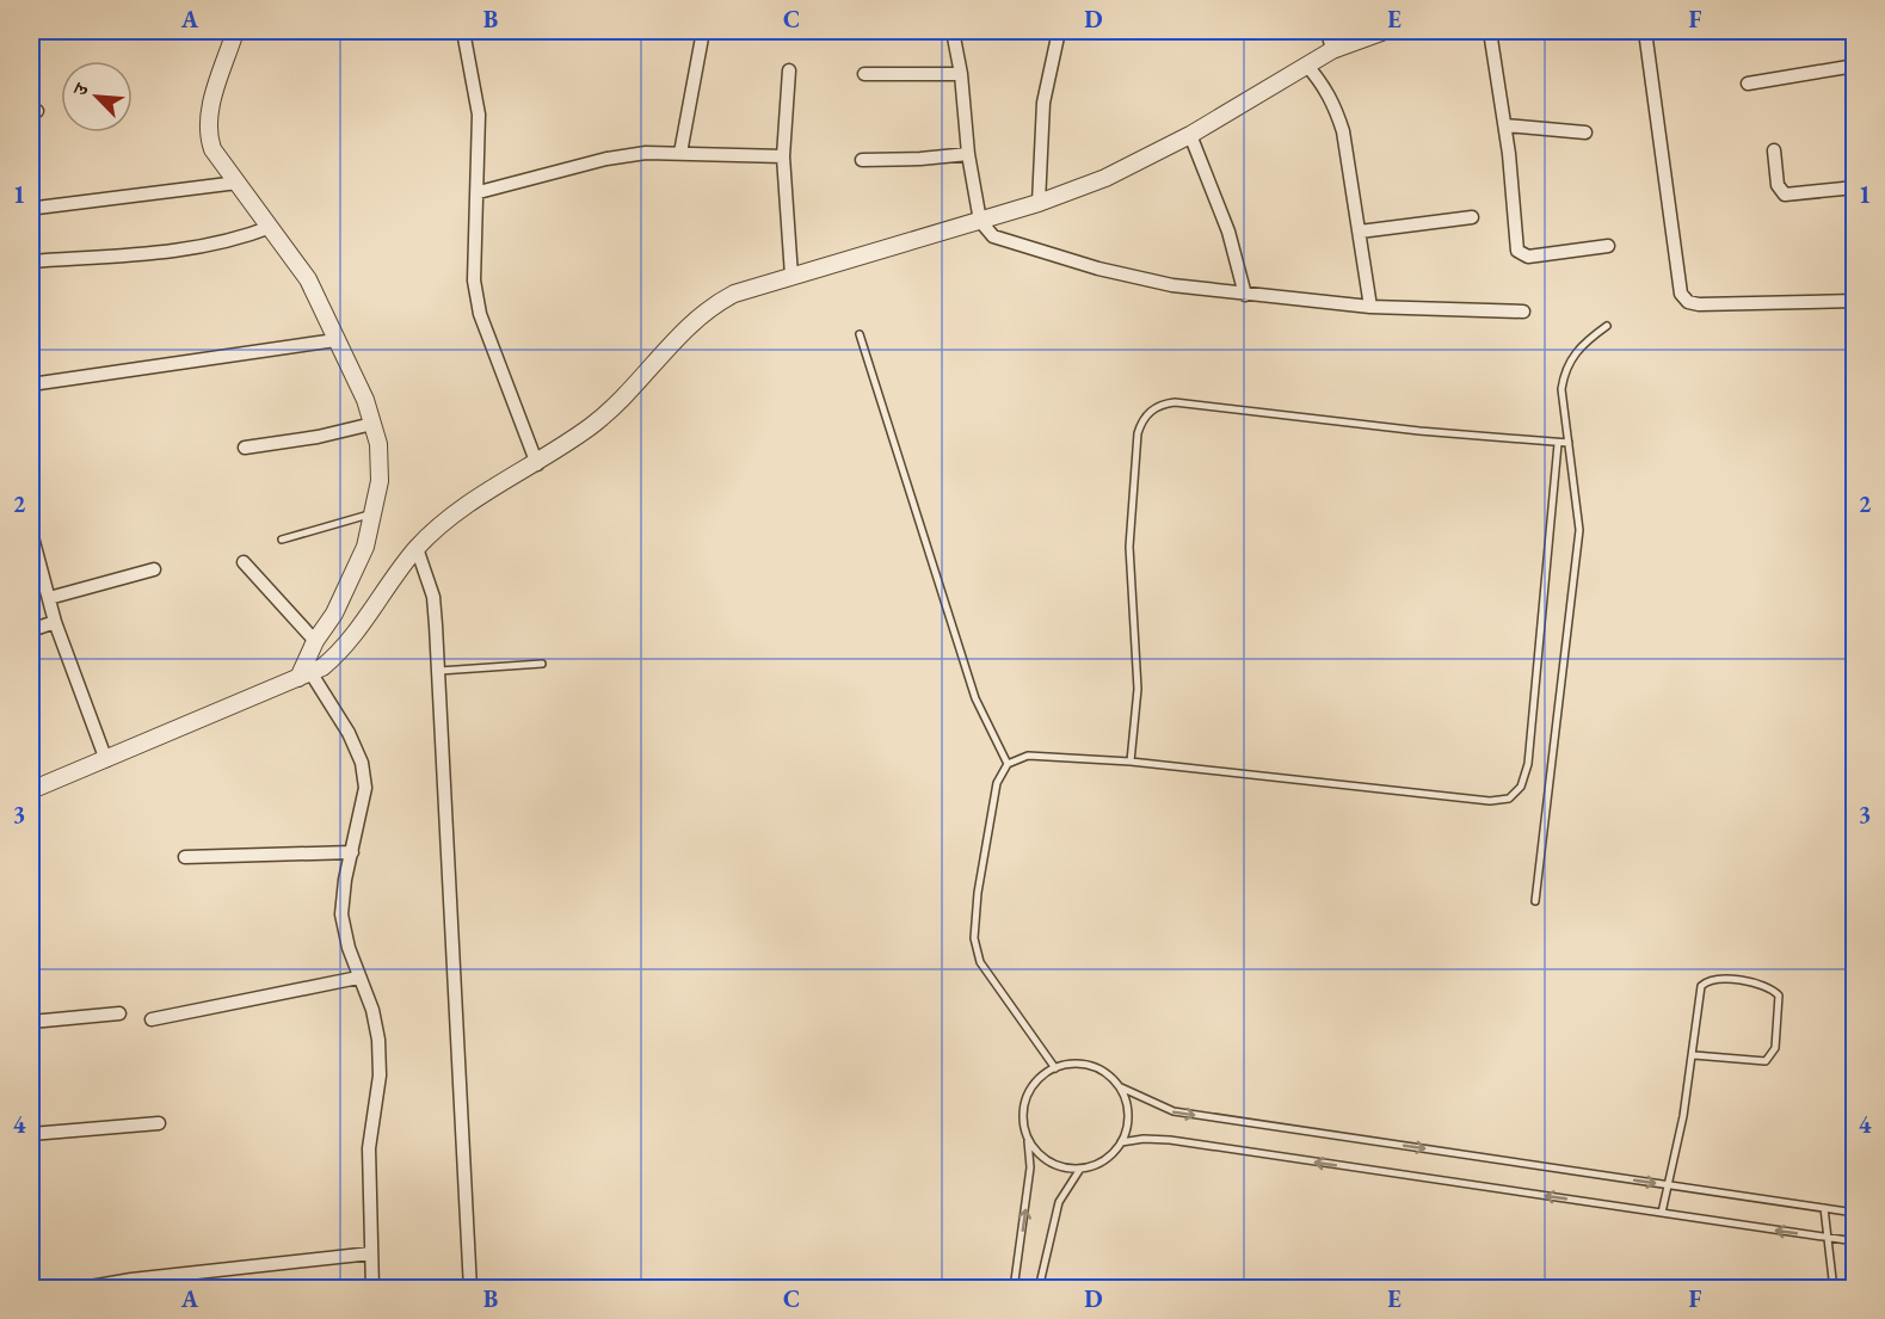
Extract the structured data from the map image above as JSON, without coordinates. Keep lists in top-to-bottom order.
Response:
{
  "north": "top left",
  "grid": {
    "columns": [
      "A",
      "B",
      "C",
      "D",
      "E",
      "F"
    ],
    "rows": [
      "1",
      "2",
      "3",
      "4"
    ]
  }
}
